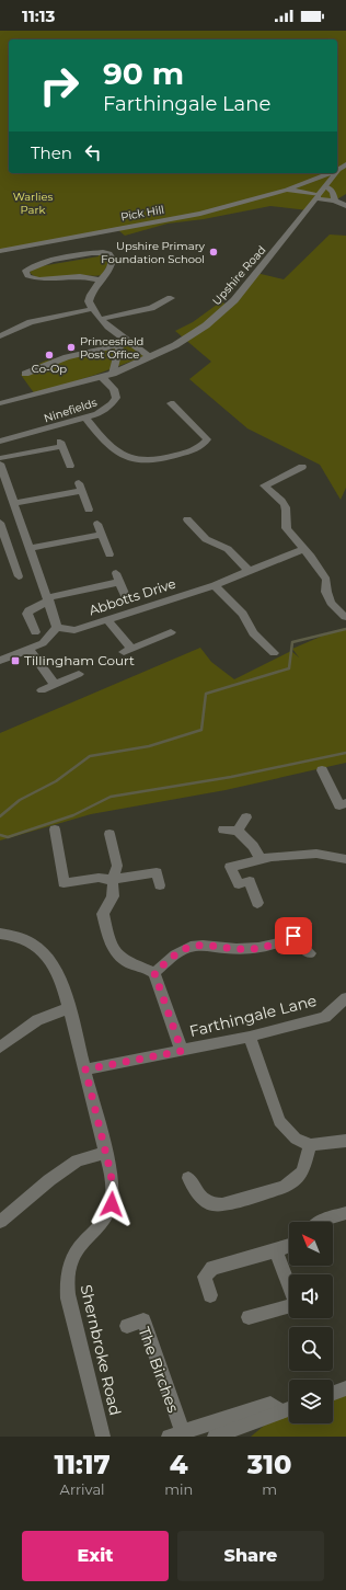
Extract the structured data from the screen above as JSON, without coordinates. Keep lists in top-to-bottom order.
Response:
{
  "streets": {
    "street": [
      "Pick Hill",
      "Upshire Road",
      "Ninefields",
      "Abbotts Drive",
      "Farthingale Lane",
      "Shernbroke Road",
      "The Birches"
    ]
  },
  "crossings": [
    ["Pick Hill", "Upshire Road"],
    ["Upshire Road", "Ninefields"],
    ["Farthingale Lane", "Shernbroke Road"]
  ],
  "parks": ["Warlies Park"],
  "places": {
    "other": ["Upshire Primary Foundation School", "Princesfield Post Office", "Co-Op"],
    "transit": ["Tillingham Court"]
  },
  "north": "top left",
  "page": {
    "status": "11:13",
    "turn": ["90 m", "Farthingale Lane"],
    "then": "Then",
    "eta": [
      "11:17",
      "Arrival",
      "4",
      "min",
      "310",
      "m"
    ],
    "buttons": ["Exit", "Share"]
  }
}
